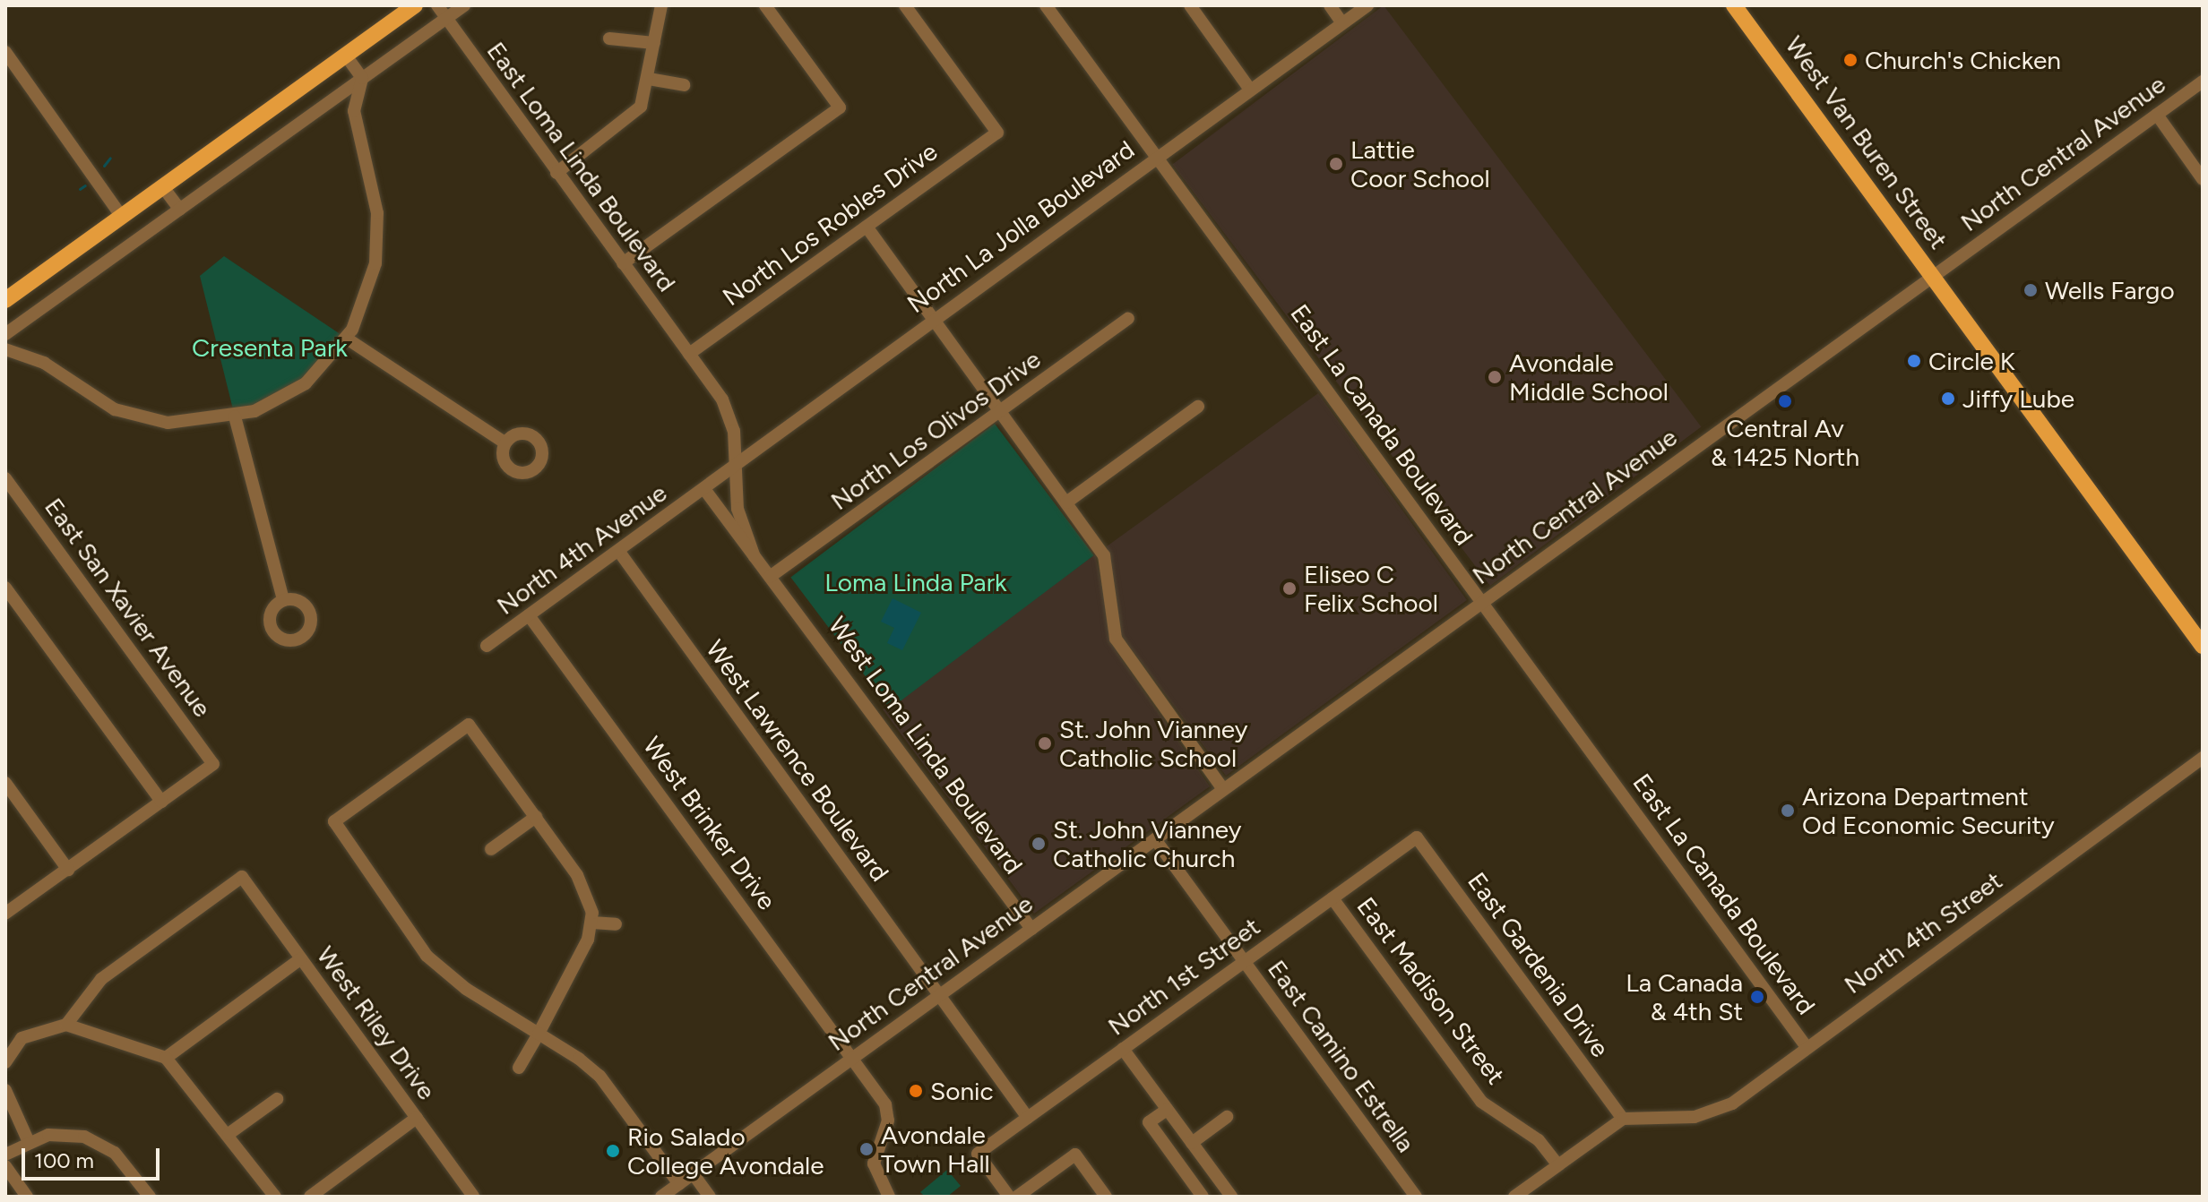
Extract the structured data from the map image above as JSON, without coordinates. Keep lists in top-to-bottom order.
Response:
{
  "streets": {
    "main road": ["West Van Buren Street"],
    "street": [
      "North Central Avenue",
      "East Loma Linda Boulevard",
      "North Los Robles Drive",
      "North La Jolla Boulevard",
      "East La Canada Boulevard",
      "North Los Olivos Drive",
      "North 4th Avenue",
      "East San Xavier Avenue",
      "West Loma Linda Boulevard",
      "West Lawrence Boulevard",
      "West Brinker Drive",
      "North 4th Street",
      "East Gardenia Drive",
      "North 1st Street",
      "East Madison Street",
      "West Riley Drive",
      "East Camino Estrella"
    ]
  },
  "crossings": [
    ["West Van Buren Street", "North Central Avenue"],
    ["North Central Avenue", "East La Canada Boulevard"],
    ["North Central Avenue", "West Loma Linda Boulevard"],
    ["North Central Avenue", "West Lawrence Boulevard"],
    ["North Central Avenue", "West Brinker Drive"],
    ["North Central Avenue", "East Camino Estrella"],
    ["East Loma Linda Boulevard", "North Los Robles Drive"],
    ["East Loma Linda Boulevard", "West Loma Linda Boulevard"],
    ["North Los Robles Drive", "West Loma Linda Boulevard"],
    ["North La Jolla Boulevard", "East La Canada Boulevard"],
    ["North La Jolla Boulevard", "North 4th Avenue"],
    ["North La Jolla Boulevard", "West Loma Linda Boulevard"],
    ["East La Canada Boulevard", "North 4th Street"],
    ["North Los Olivos Drive", "West Loma Linda Boulevard"],
    ["North 4th Avenue", "West Loma Linda Boulevard"],
    ["North 4th Avenue", "West Lawrence Boulevard"],
    ["North 4th Avenue", "West Brinker Drive"],
    ["West Lawrence Boulevard", "North 1st Street"],
    ["North 4th Street", "East Gardenia Drive"],
    ["East Gardenia Drive", "North 1st Street"],
    ["North 1st Street", "East Madison Street"],
    ["North 1st Street", "East Camino Estrella"]
  ],
  "parks": ["Cresenta Park", "Loma Linda Park"],
  "places": [
    "Church's Chicken",
    "Lattie Coor School",
    "Wells Fargo",
    "Circle K",
    "Avondale Middle School",
    "Jiffy Lube",
    "Central Av & 1425 North",
    "Eliseo C Felix School",
    "St. John Vianney Catholic School",
    "Arizona Department Od Economic Security",
    "St. John Vianney Catholic Church",
    "La Canada & 4th St",
    "Sonic",
    "Avondale Town Hall",
    "Rio Salado College Avondale"
  ],
  "scale_bar": "100 m"
}
